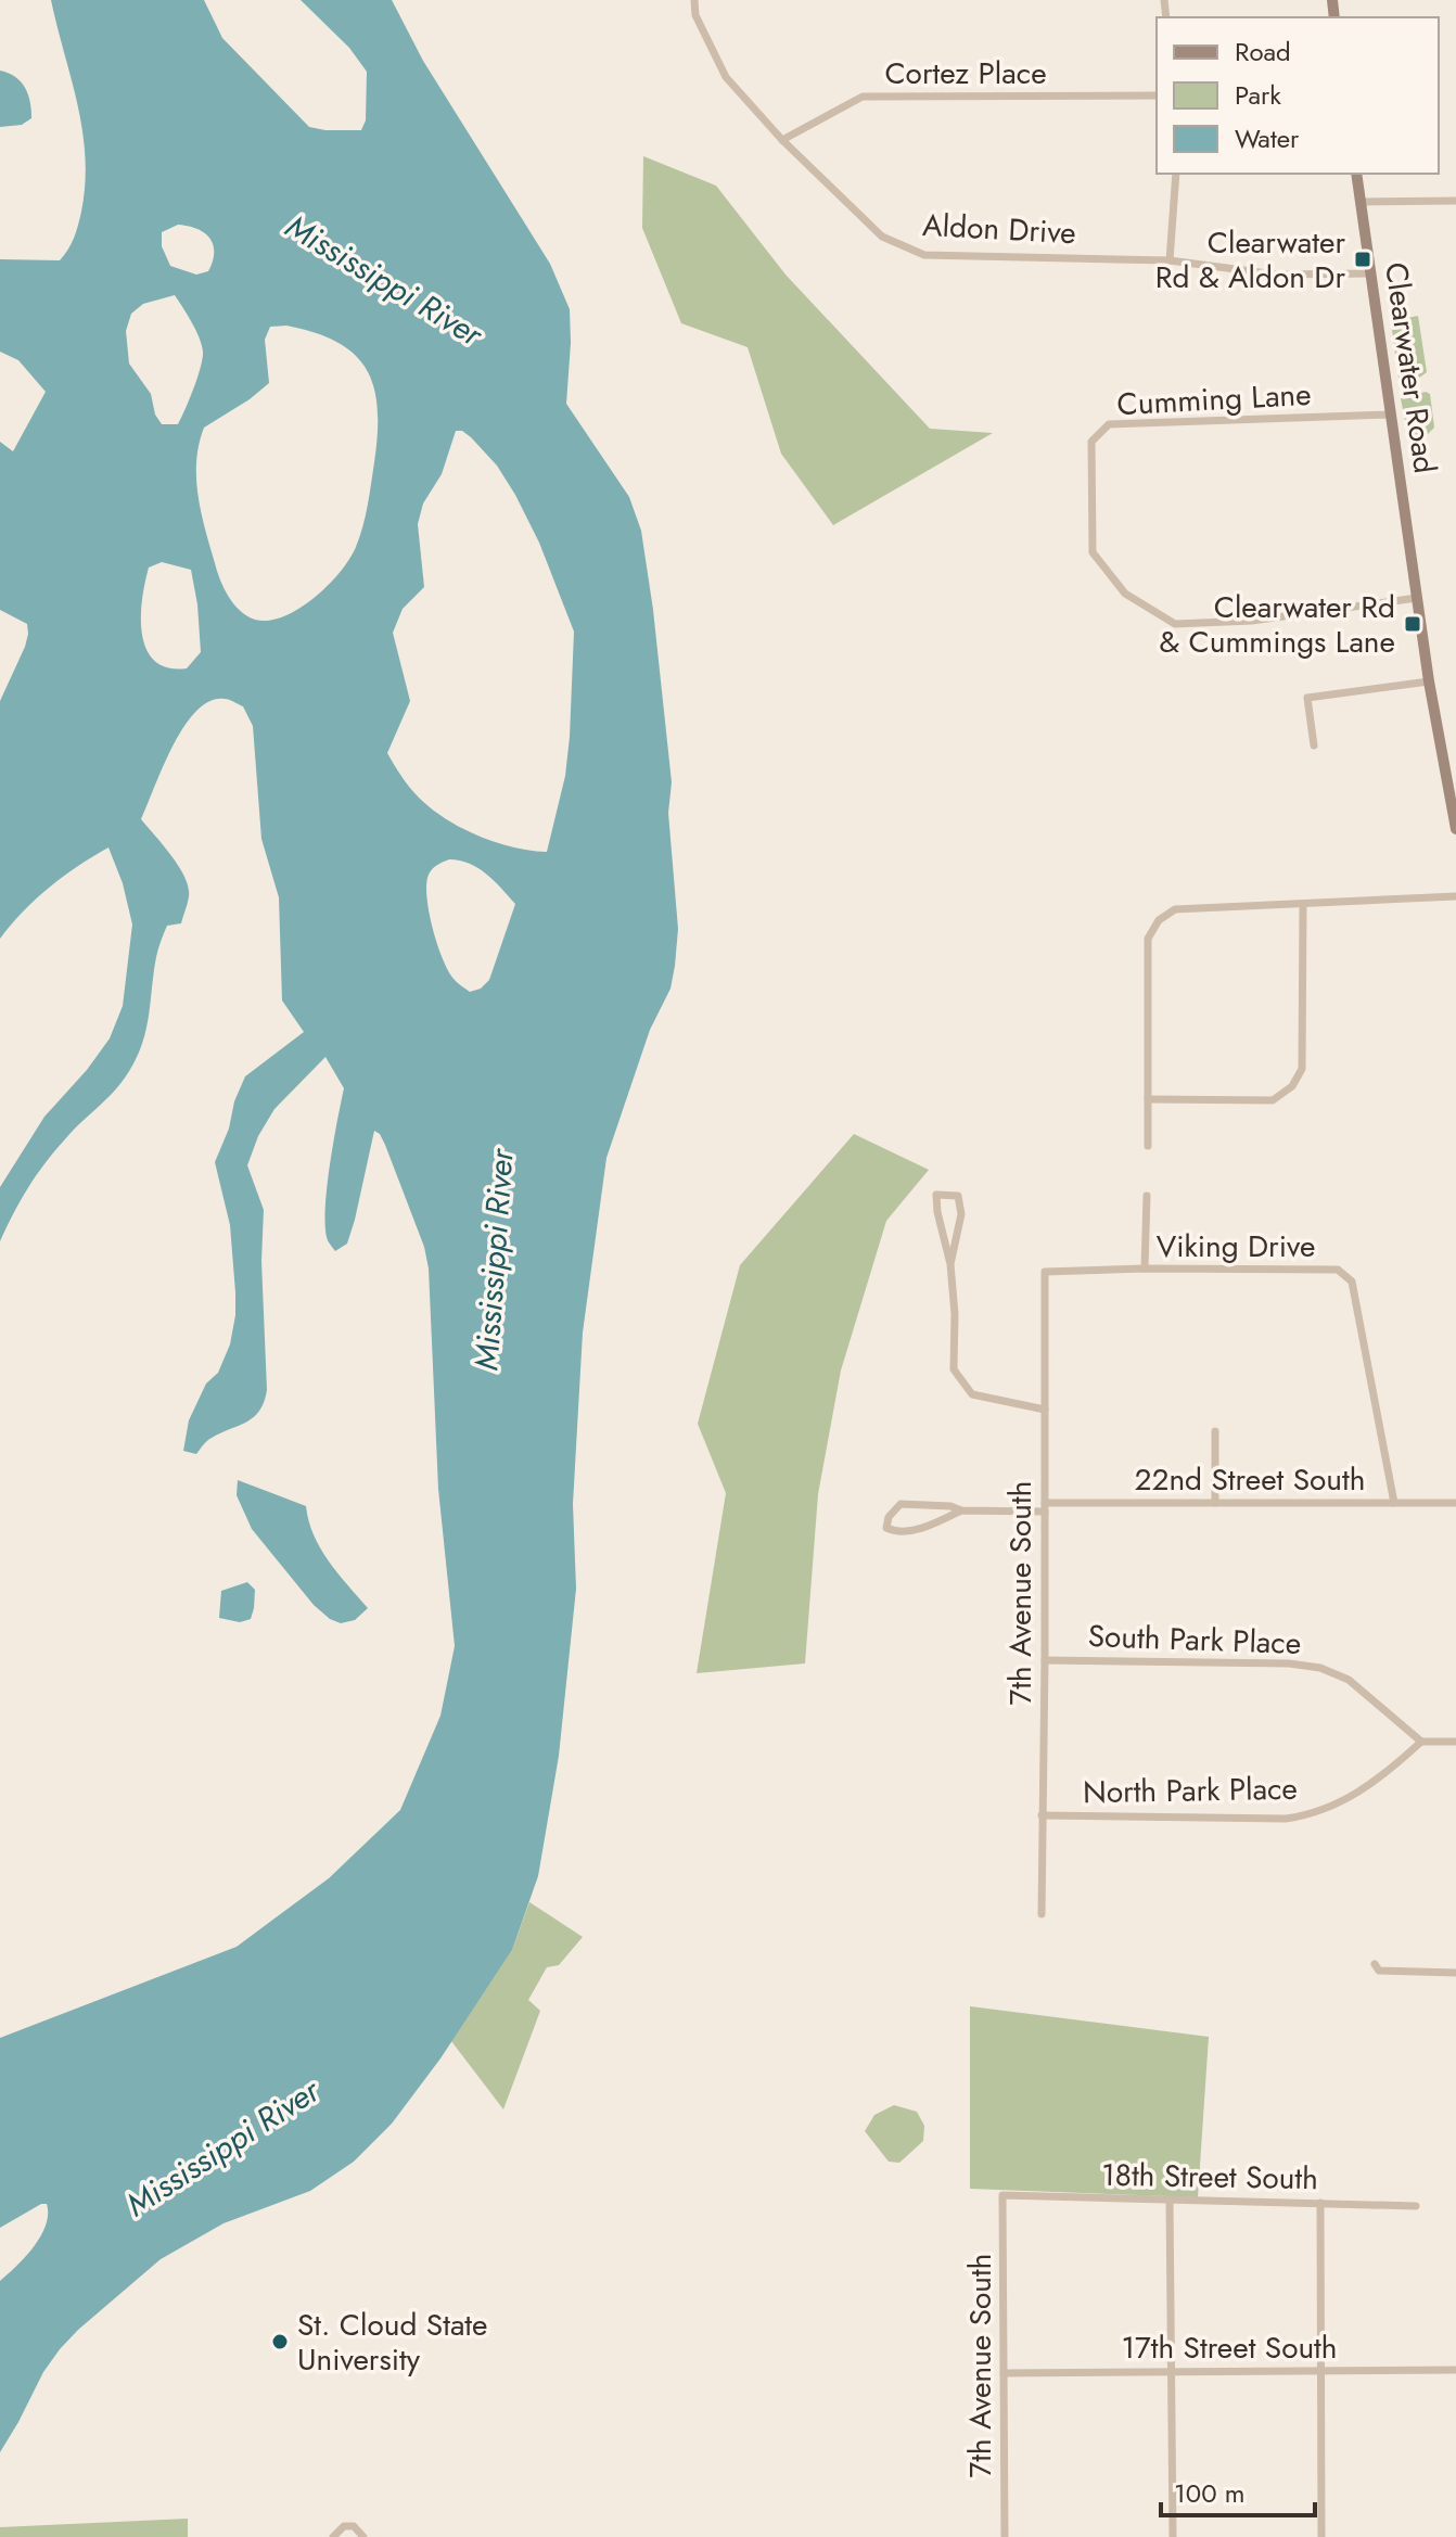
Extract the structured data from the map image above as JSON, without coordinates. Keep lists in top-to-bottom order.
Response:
{
  "streets": {
    "street": [
      "Cortez Place",
      "Aldon Drive",
      "Clearwater Road",
      "Cumming Lane",
      "Viking Drive",
      "22nd Street South",
      "7th Avenue South",
      "South Park Place",
      "North Park Place",
      "18th Street South",
      "17th Street South"
    ]
  },
  "crossings": [
    ["Cortez Place", "Aldon Drive"],
    ["Aldon Drive", "Clearwater Road"],
    ["Clearwater Road", "Cumming Lane"],
    ["Viking Drive", "22nd Street South"],
    ["Viking Drive", "7th Avenue South"],
    ["22nd Street South", "7th Avenue South"],
    ["7th Avenue South", "South Park Place"],
    ["7th Avenue South", "North Park Place"],
    ["7th Avenue South", "18th Street South"],
    ["7th Avenue South", "17th Street South"],
    ["South Park Place", "North Park Place"]
  ],
  "water": ["Mississippi River"],
  "places": {
    "transit": ["Clearwater Rd & Aldon Dr", "Clearwater Rd & Cummings Lane"],
    "other": ["St. Cloud State University"]
  },
  "legend": ["Road", "Park", "Water"],
  "scale_bar": "100 m"
}
